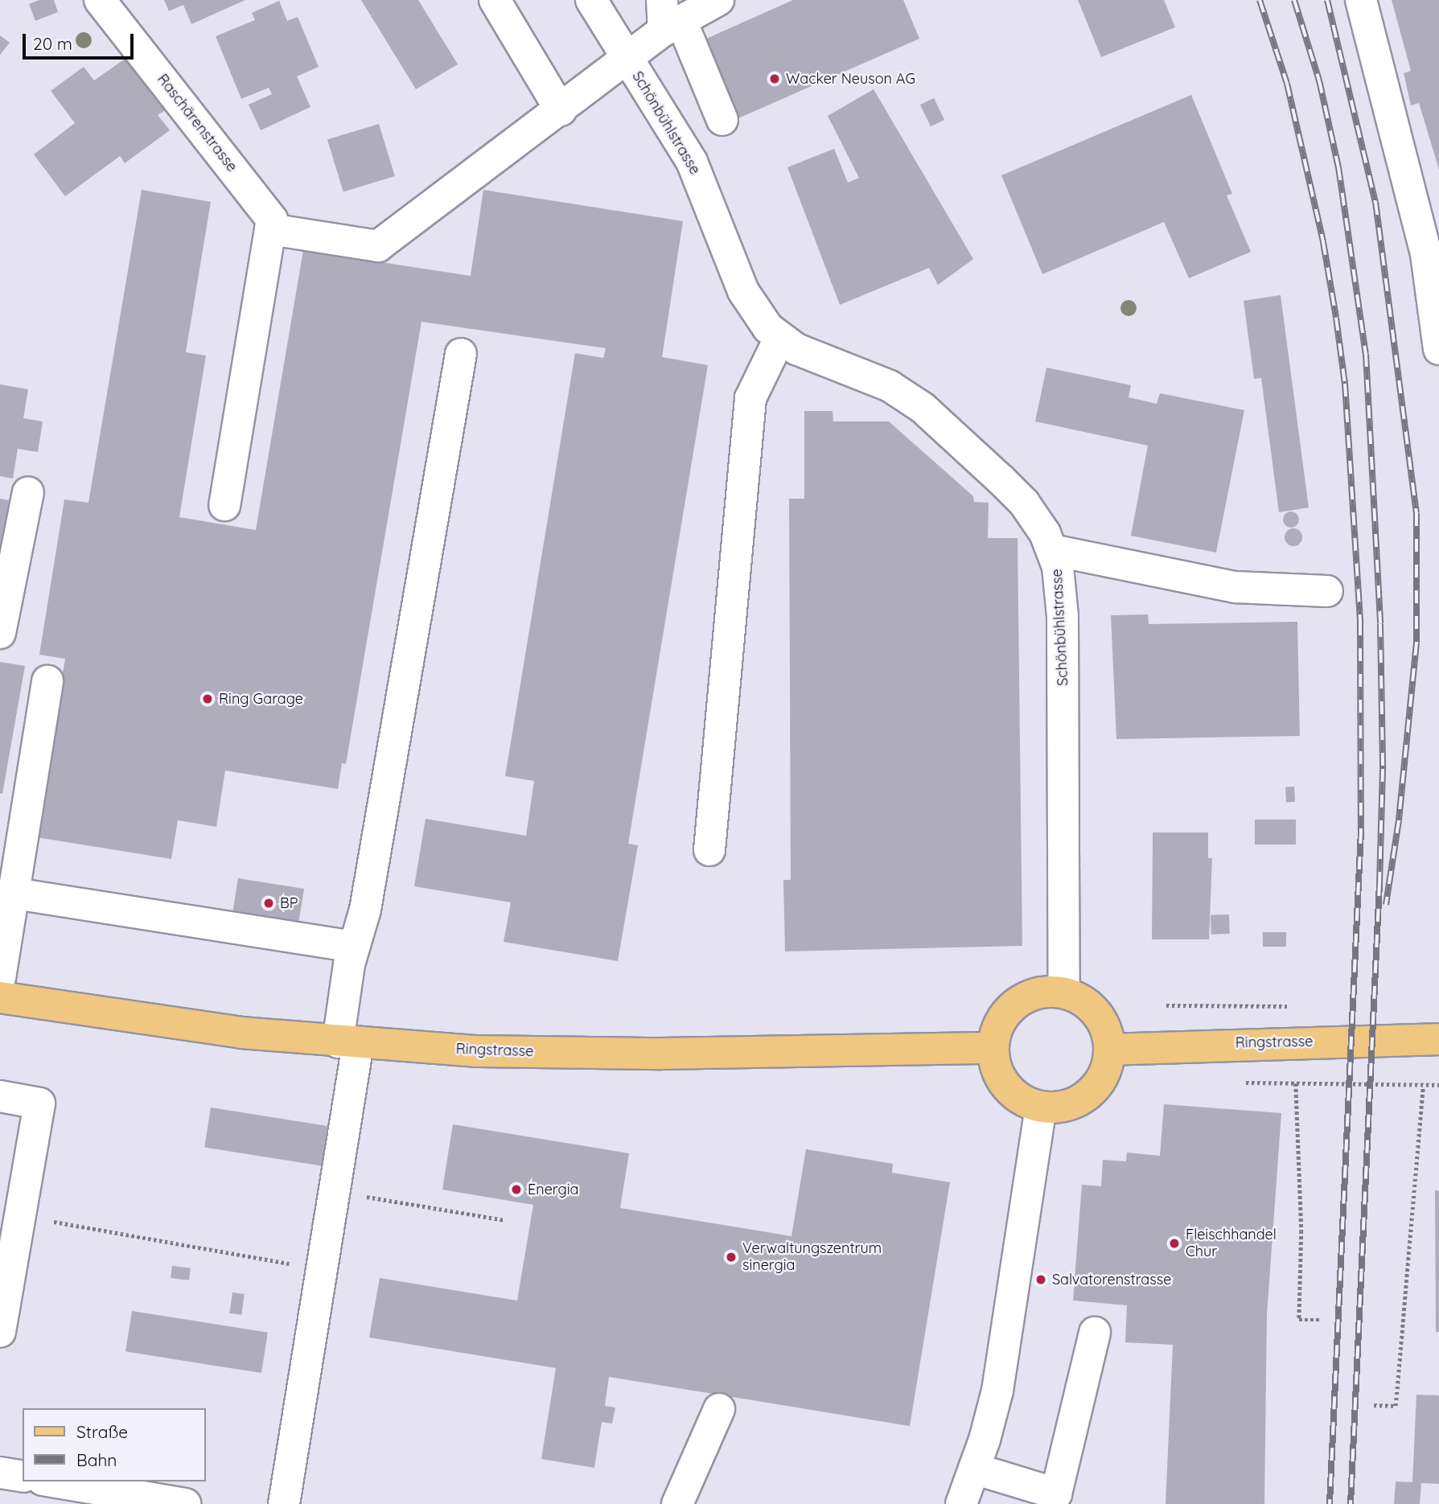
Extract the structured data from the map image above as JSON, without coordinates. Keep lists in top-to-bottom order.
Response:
{
  "streets": {
    "main road": ["Ringstrasse"],
    "street": ["Raschärenstrasse", "Schönbühlstrasse"]
  },
  "crossings": [
    ["Schönbühlstrasse", "Ringstrasse"]
  ],
  "places": [
    "Wacker Neuson AG",
    "Ring Garage",
    "BP",
    "Energia",
    "Fleischhandel Chur",
    "Verwaltungszentrum sinergia",
    "Salvatorenstrasse"
  ],
  "legend": ["Straße", "Bahn"],
  "scale_bar": "20 m"
}
